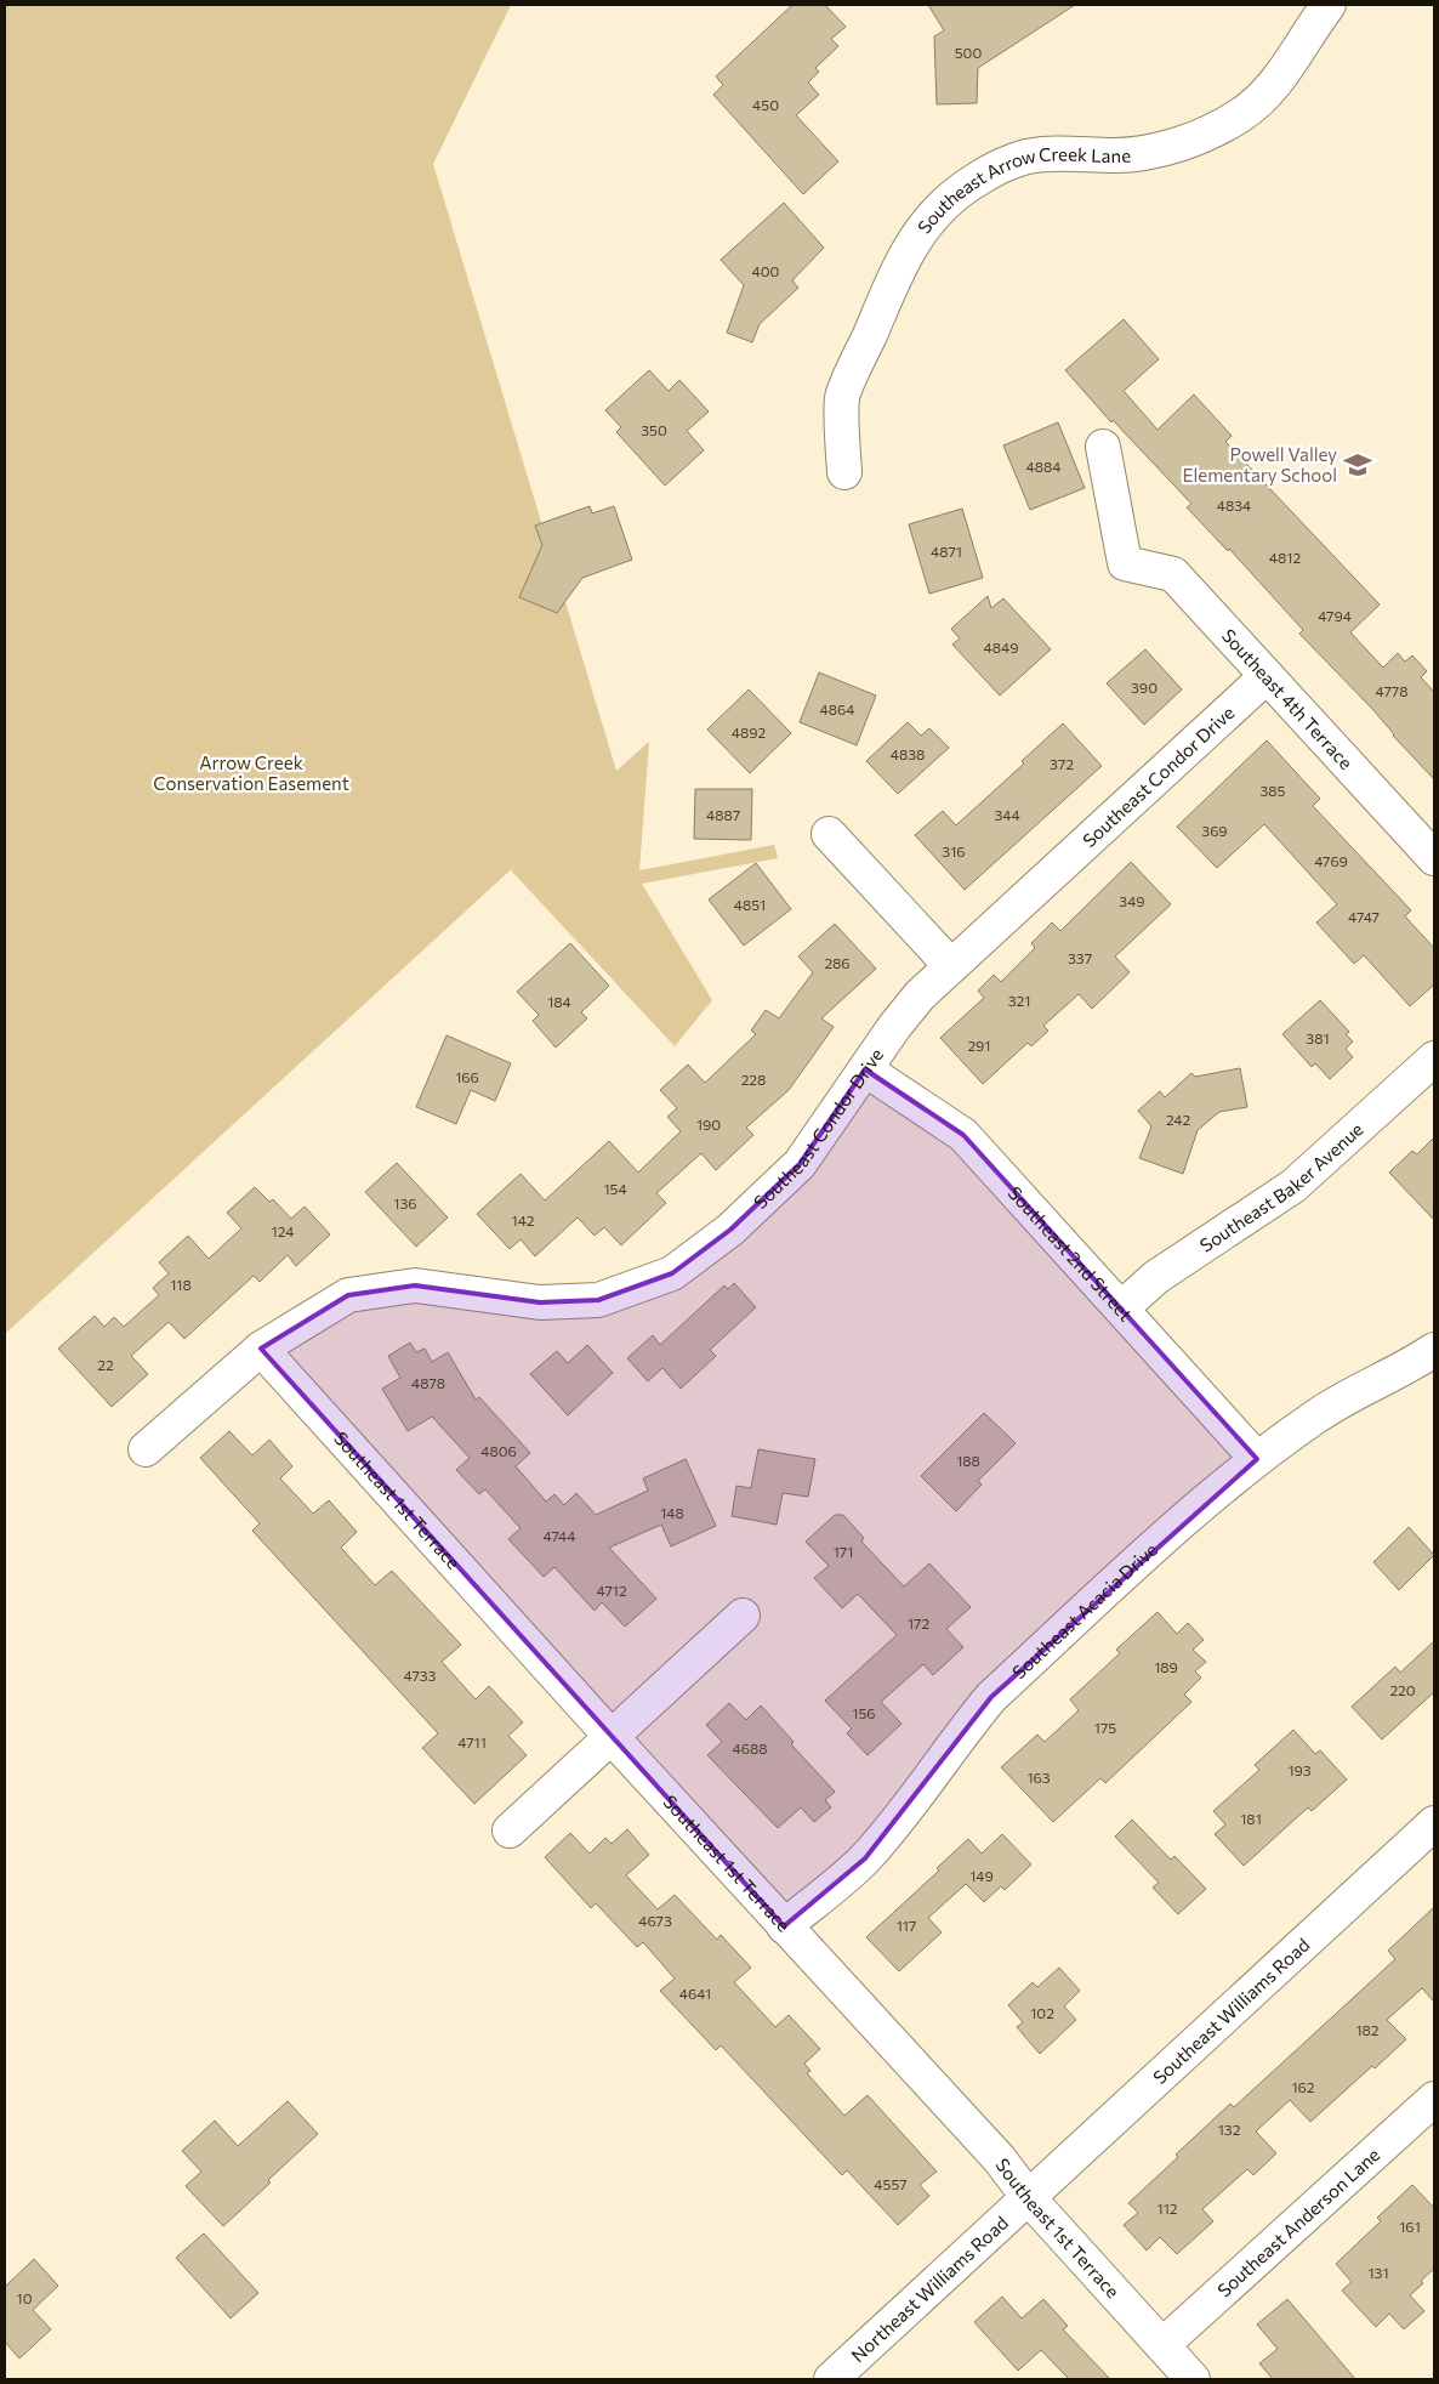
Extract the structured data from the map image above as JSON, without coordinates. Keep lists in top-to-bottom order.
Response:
{
  "streets": {
    "street": [
      "Southeast Arrow Creek Lane",
      "Southeast 4th Terrace",
      "Southeast Condor Drive",
      "Southeast Baker Avenue",
      "Southeast 2nd Street",
      "Southeast 1st Terrace",
      "Southeast Acacia Drive",
      "Southeast Williams Road",
      "Southeast Anderson Lane",
      "Northeast Williams Road"
    ]
  },
  "crossings": [
    ["Southeast 4th Terrace", "Southeast Condor Drive"],
    ["Southeast Condor Drive", "Southeast 2nd Street"],
    ["Southeast Condor Drive", "Southeast 1st Terrace"],
    ["Southeast Baker Avenue", "Southeast 2nd Street"],
    ["Southeast 2nd Street", "Southeast Acacia Drive"],
    ["Southeast 1st Terrace", "Southeast Acacia Drive"],
    ["Southeast 1st Terrace", "Southeast Williams Road"],
    ["Southeast 1st Terrace", "Southeast Anderson Lane"],
    ["Southeast 1st Terrace", "Northeast Williams Road"],
    ["Southeast Williams Road", "Northeast Williams Road"]
  ],
  "parks": ["Arrow Creek Conservation Easement"],
  "places": {
    "school or university": ["Powell Valley Elementary School"]
  },
  "house_numbers": [
    "500",
    "450",
    "400",
    "350",
    "4884",
    "4834",
    "4871",
    "4812",
    "4794",
    "4849",
    "390",
    "4778",
    "4864",
    "4892",
    "4838",
    "372",
    "385",
    "4887",
    "344",
    "369",
    "316",
    "4769",
    "349",
    "4851",
    "4747",
    "337",
    "286",
    "321",
    "184",
    "381",
    "291",
    "166",
    "228",
    "242",
    "190",
    "154",
    "136",
    "142",
    "124",
    "118",
    "22",
    "4878",
    "4806",
    "188",
    "148",
    "4744",
    "171",
    "4712",
    "172",
    "189",
    "4733",
    "220",
    "156",
    "175",
    "4711",
    "4688",
    "193",
    "163",
    "181",
    "149",
    "4673",
    "117",
    "4641",
    "102",
    "182",
    "162",
    "132",
    "4557",
    "112",
    "161",
    "131",
    "10"
  ]
}
